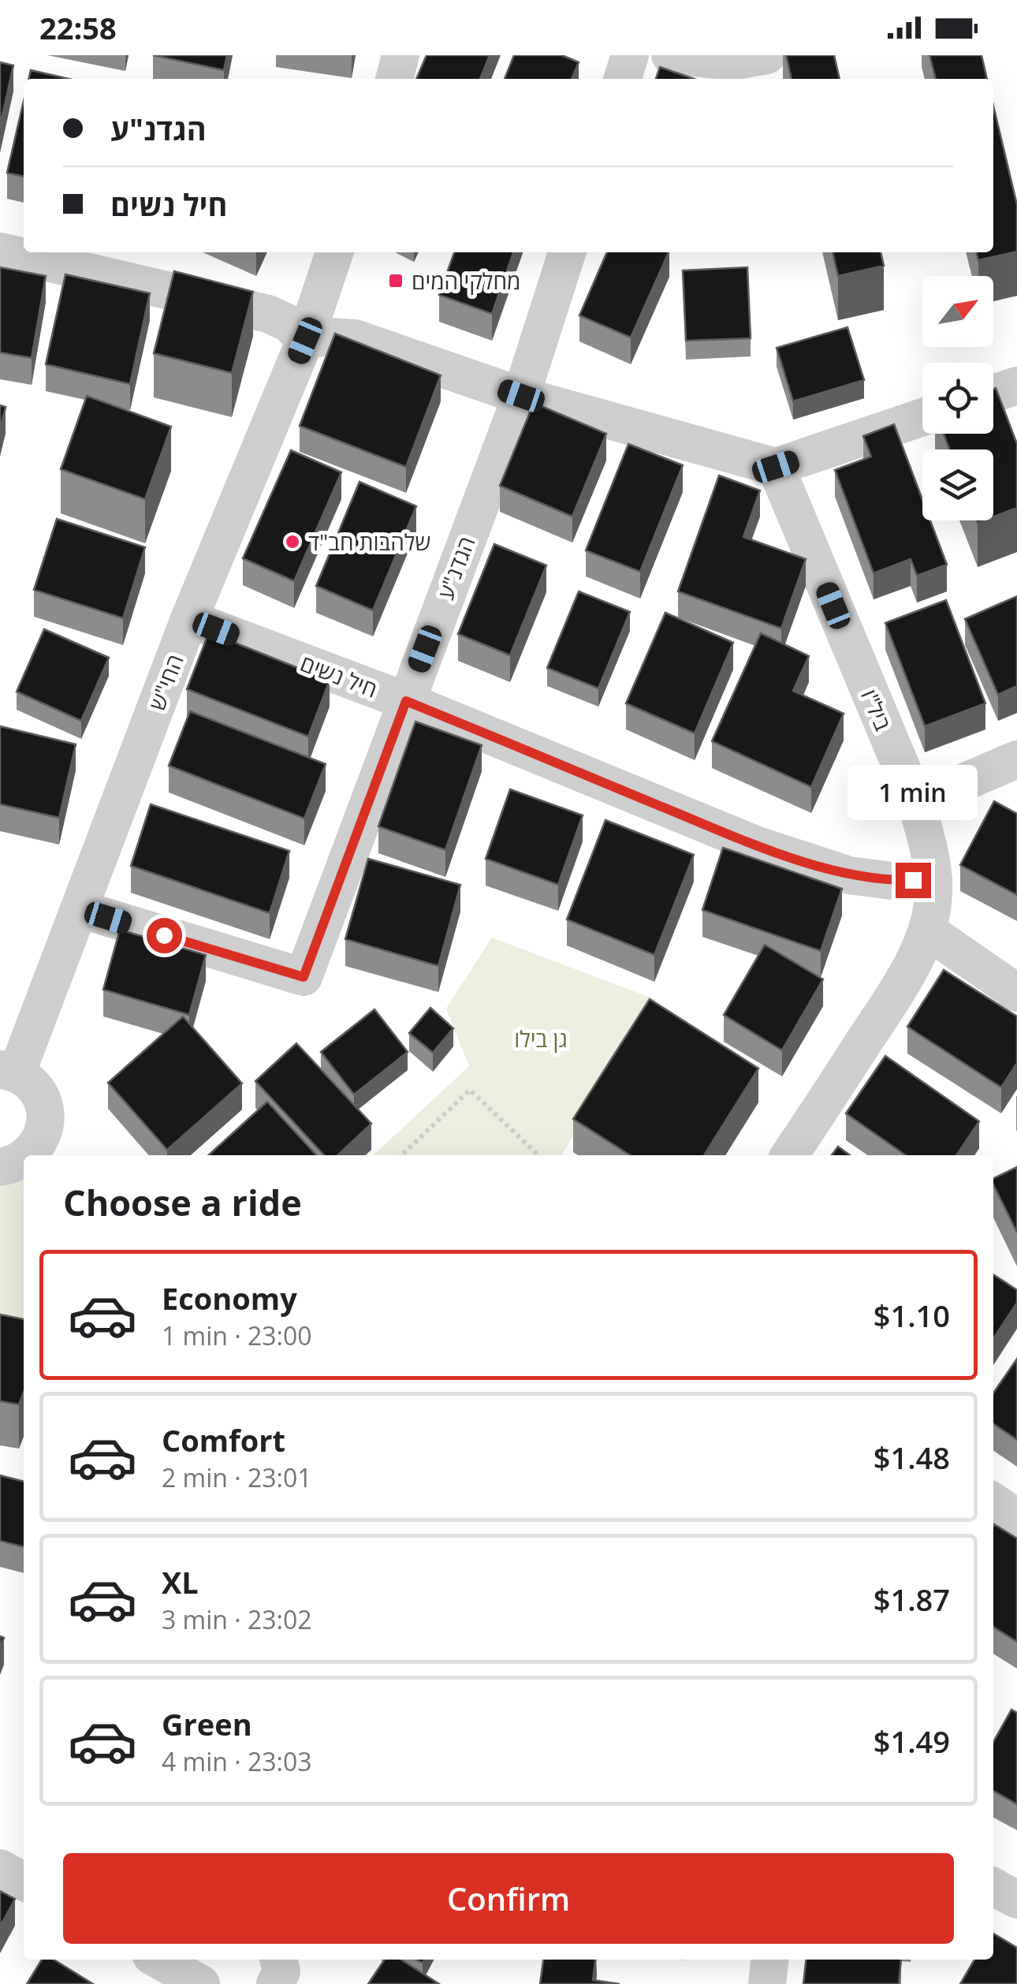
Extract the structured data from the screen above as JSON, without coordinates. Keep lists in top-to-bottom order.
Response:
{
  "streets": {
    "street": [
      "הגדנ\"ע",
      "חיל נשים",
      "החי\"ש",
      "ביל\"ו"
    ]
  },
  "crossings": [
    ["הגדנ\"ע", "חיל נשים"],
    ["הגדנ\"ע", "החי\"ש"],
    ["חיל נשים", "החי\"ש"],
    ["חיל נשים", "ביל\"ו"]
  ],
  "parks": ["גן בילו"],
  "places": {
    "transit": ["מחלקי המים"],
    "other": ["שלהבות חב\"ד"]
  },
  "north": "top right",
  "page": {
    "status": "22:58",
    "banner": ["הגדנ\"ע", "חיל נשים"],
    "bubble": "1 min",
    "heading": "Choose a ride",
    "list": [
      {
        "name": "Economy",
        "note": "1 min · 23:00",
        "value": "$1.10"
      },
      {
        "name": "Comfort",
        "note": "2 min · 23:01",
        "value": "$1.48"
      },
      {
        "name": "XL",
        "note": "3 min · 23:02",
        "value": "$1.87"
      },
      {
        "name": "Green",
        "note": "4 min · 23:03",
        "value": "$1.49"
      }
    ],
    "buttons": "Confirm"
  }
}
